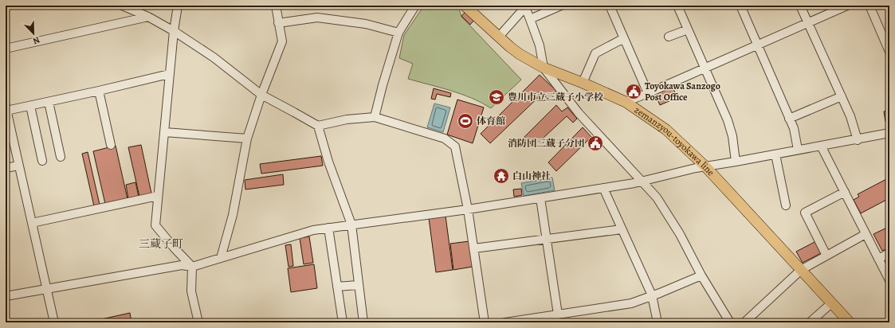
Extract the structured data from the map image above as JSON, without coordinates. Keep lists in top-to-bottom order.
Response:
{
  "streets": {
    "main road": ["zemanzyou-toyokawa line"]
  },
  "districts": ["三蔵子町"],
  "places": {
    "public building": ["Toyokawa Sanzogo Post Office", "消防団三蔵子分団"],
    "school or university": ["豊川市立三蔵子小学校"],
    "sports": ["体育館"],
    "temple": ["白山神社"]
  },
  "north": "bottom right"
}
